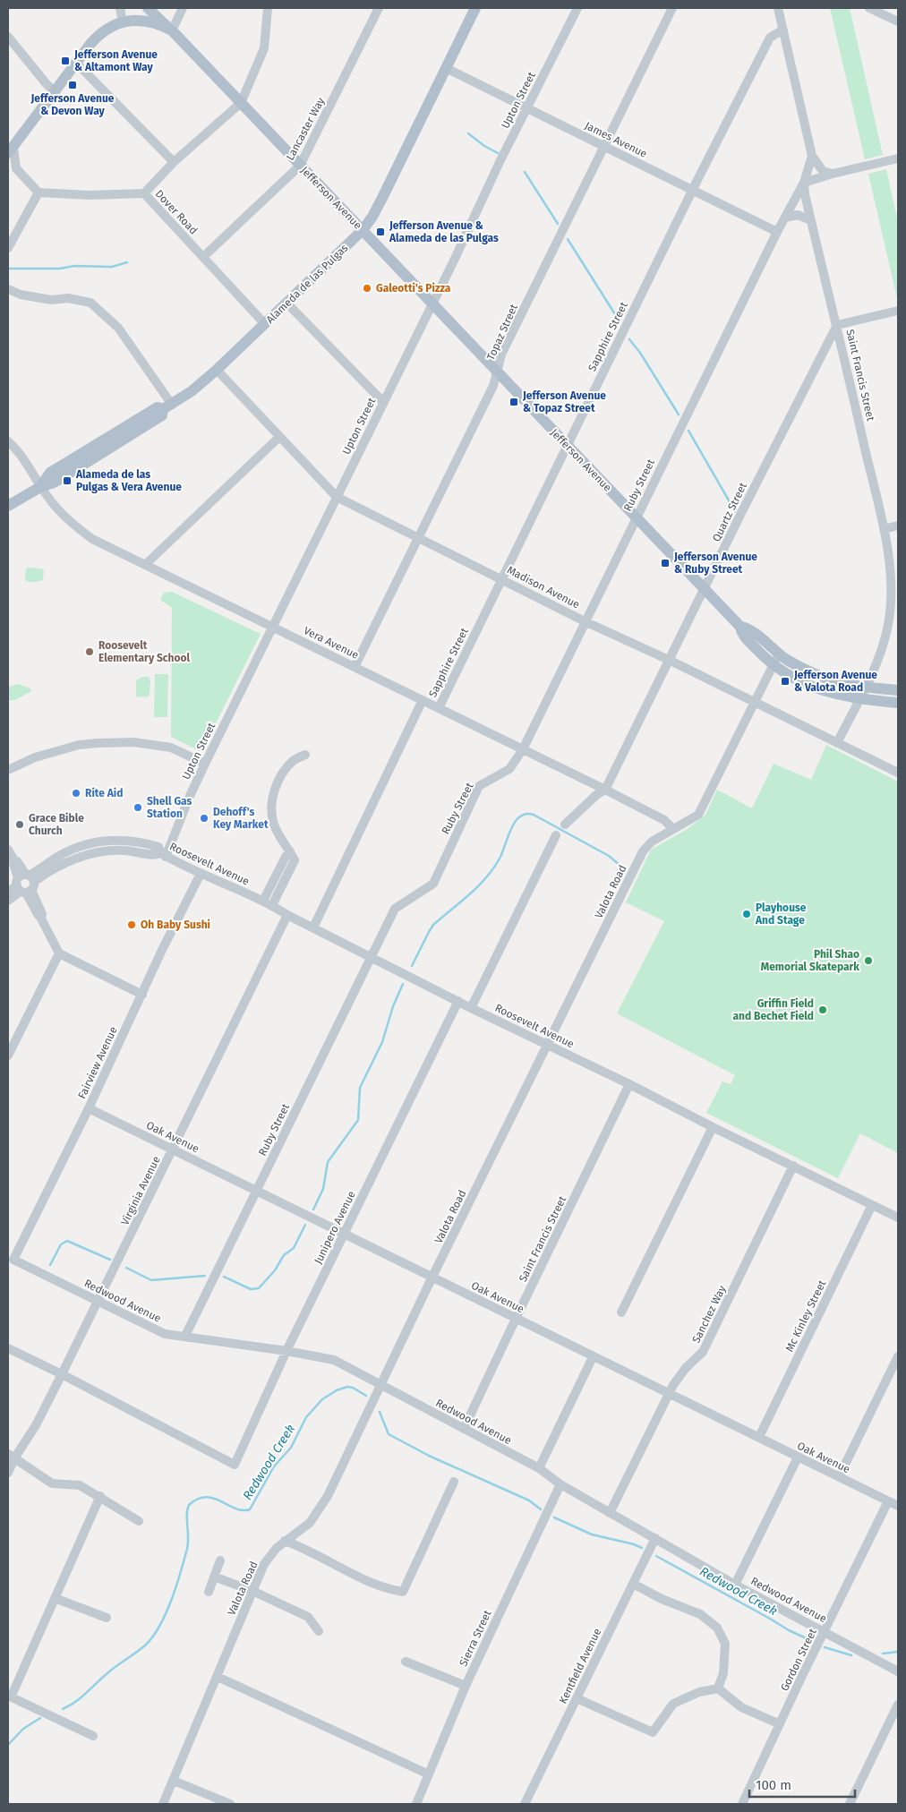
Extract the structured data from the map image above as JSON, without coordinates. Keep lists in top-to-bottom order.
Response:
{
  "streets": {
    "main road": ["Jefferson Avenue", "Alameda de las Pulgas"],
    "street": [
      "Upton Street",
      "Lancaster Way",
      "James Avenue",
      "Dover Road",
      "Topaz Street",
      "Sapphire Street",
      "Saint Francis Street",
      "Ruby Street",
      "Quartz Street",
      "Madison Avenue",
      "Vera Avenue",
      "Roosevelt Avenue",
      "Valota Road",
      "Fairview Avenue",
      "Oak Avenue",
      "Virginia Avenue",
      "Junipero Avenue",
      "Redwood Avenue",
      "Sanchez Way",
      "Mc Kinley Street",
      "Sierra Street",
      "Gordon Street",
      "Kentfield Avenue"
    ]
  },
  "crossings": [
    ["Upton Street", "James Avenue"],
    ["Upton Street", "Jefferson Avenue"],
    ["Upton Street", "Madison Avenue"],
    ["Upton Street", "Vera Avenue"],
    ["Upton Street", "Roosevelt Avenue"],
    ["Lancaster Way", "Jefferson Avenue"],
    ["Lancaster Way", "Dover Road"],
    ["James Avenue", "Alameda de las Pulgas"],
    ["James Avenue", "Topaz Street"],
    ["James Avenue", "Sapphire Street"],
    ["James Avenue", "Ruby Street"],
    ["Jefferson Avenue", "Alameda de las Pulgas"],
    ["Jefferson Avenue", "Topaz Street"],
    ["Jefferson Avenue", "Sapphire Street"],
    ["Jefferson Avenue", "Saint Francis Street"],
    ["Jefferson Avenue", "Ruby Street"],
    ["Jefferson Avenue", "Quartz Street"],
    ["Jefferson Avenue", "Valota Road"],
    ["Dover Road", "Alameda de las Pulgas"],
    ["Alameda de las Pulgas", "Madison Avenue"],
    ["Alameda de las Pulgas", "Vera Avenue"],
    ["Topaz Street", "Madison Avenue"],
    ["Topaz Street", "Vera Avenue"],
    ["Sapphire Street", "Madison Avenue"],
    ["Sapphire Street", "Vera Avenue"],
    ["Saint Francis Street", "Ruby Street"],
    ["Saint Francis Street", "Quartz Street"],
    ["Saint Francis Street", "Madison Avenue"],
    ["Saint Francis Street", "Roosevelt Avenue"],
    ["Saint Francis Street", "Oak Avenue"],
    ["Saint Francis Street", "Redwood Avenue"],
    ["Ruby Street", "Madison Avenue"],
    ["Ruby Street", "Vera Avenue"],
    ["Ruby Street", "Roosevelt Avenue"],
    ["Ruby Street", "Oak Avenue"],
    ["Ruby Street", "Redwood Avenue"],
    ["Quartz Street", "Madison Avenue"],
    ["Quartz Street", "Vera Avenue"],
    ["Madison Avenue", "Valota Road"],
    ["Vera Avenue", "Valota Road"],
    ["Roosevelt Avenue", "Valota Road"],
    ["Roosevelt Avenue", "Fairview Avenue"],
    ["Roosevelt Avenue", "Virginia Avenue"],
    ["Roosevelt Avenue", "Junipero Avenue"],
    ["Roosevelt Avenue", "Sanchez Way"],
    ["Roosevelt Avenue", "Mc Kinley Street"],
    ["Valota Road", "Oak Avenue"],
    ["Valota Road", "Redwood Avenue"],
    ["Fairview Avenue", "Oak Avenue"],
    ["Fairview Avenue", "Redwood Avenue"],
    ["Oak Avenue", "Virginia Avenue"],
    ["Oak Avenue", "Junipero Avenue"],
    ["Oak Avenue", "Sanchez Way"],
    ["Oak Avenue", "Mc Kinley Street"],
    ["Oak Avenue", "Gordon Street"],
    ["Virginia Avenue", "Junipero Avenue"],
    ["Virginia Avenue", "Redwood Avenue"],
    ["Junipero Avenue", "Redwood Avenue"],
    ["Redwood Avenue", "Sanchez Way"],
    ["Redwood Avenue", "Sierra Street"],
    ["Redwood Avenue", "Gordon Street"],
    ["Redwood Avenue", "Kentfield Avenue"]
  ],
  "water": ["Redwood Creek"],
  "places": {
    "transit": [
      "Jefferson Avenue & Altamont Way",
      "Jefferson Avenue & Devon Way",
      "Jefferson Avenue & Alameda de las Pulgas",
      "Jefferson Avenue & Topaz Street",
      "Alameda de las Pulgas & Vera Avenue",
      "Jefferson Avenue & Ruby Street",
      "Jefferson Avenue & Valota Road"
    ],
    "other": [
      "Galeotti's Pizza",
      "Roosevelt Elementary School",
      "Rite Aid",
      "Shell Gas Station",
      "Dehoff's Key Market",
      "Grace Bible Church",
      "Playhouse And Stage",
      "Oh Baby Sushi",
      "Phil Shao Memorial Skatepark",
      "Griffin Field and Bechet Field"
    ]
  },
  "scale_bar": "100 m"
}
